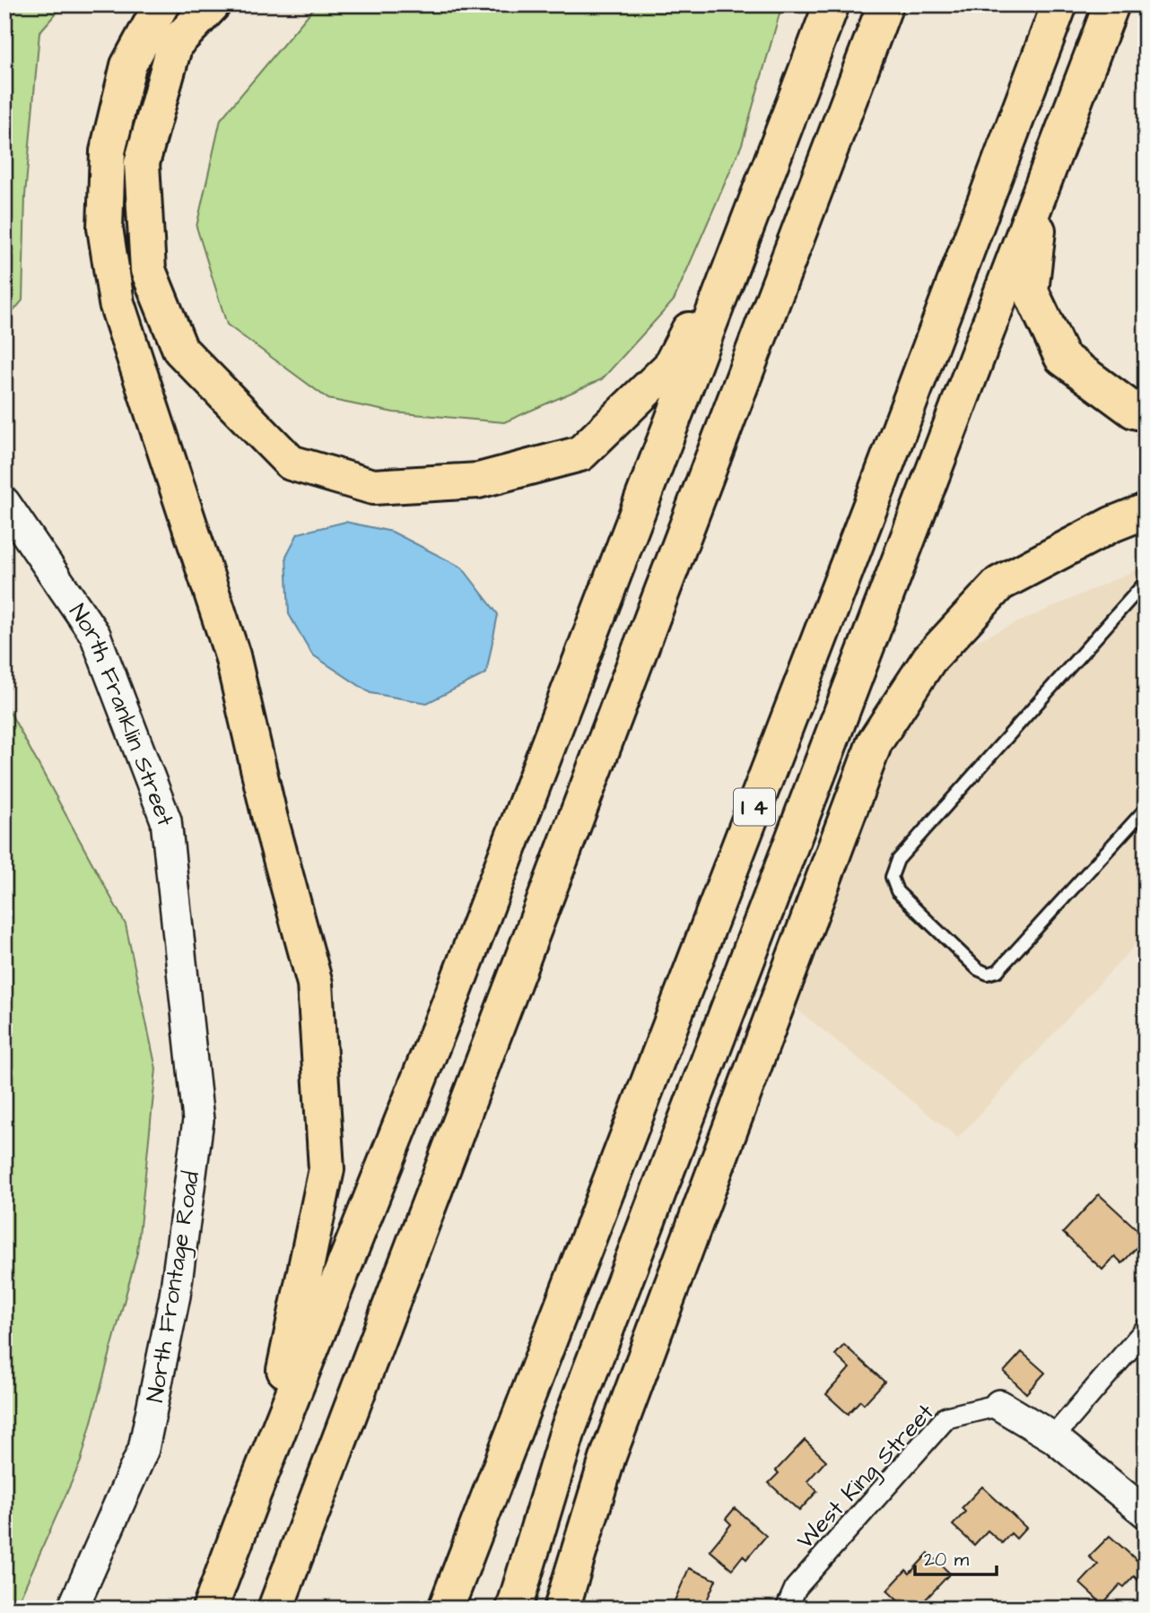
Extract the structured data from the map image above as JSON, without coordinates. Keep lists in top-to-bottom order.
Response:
{
  "streets": {
    "highway": ["I 4"],
    "street": ["North Franklin Street", "North Frontage Road", "West King Street"]
  },
  "crossings": [
    ["North Franklin Street", "North Frontage Road"]
  ],
  "scale_bar": "20 m"
}
